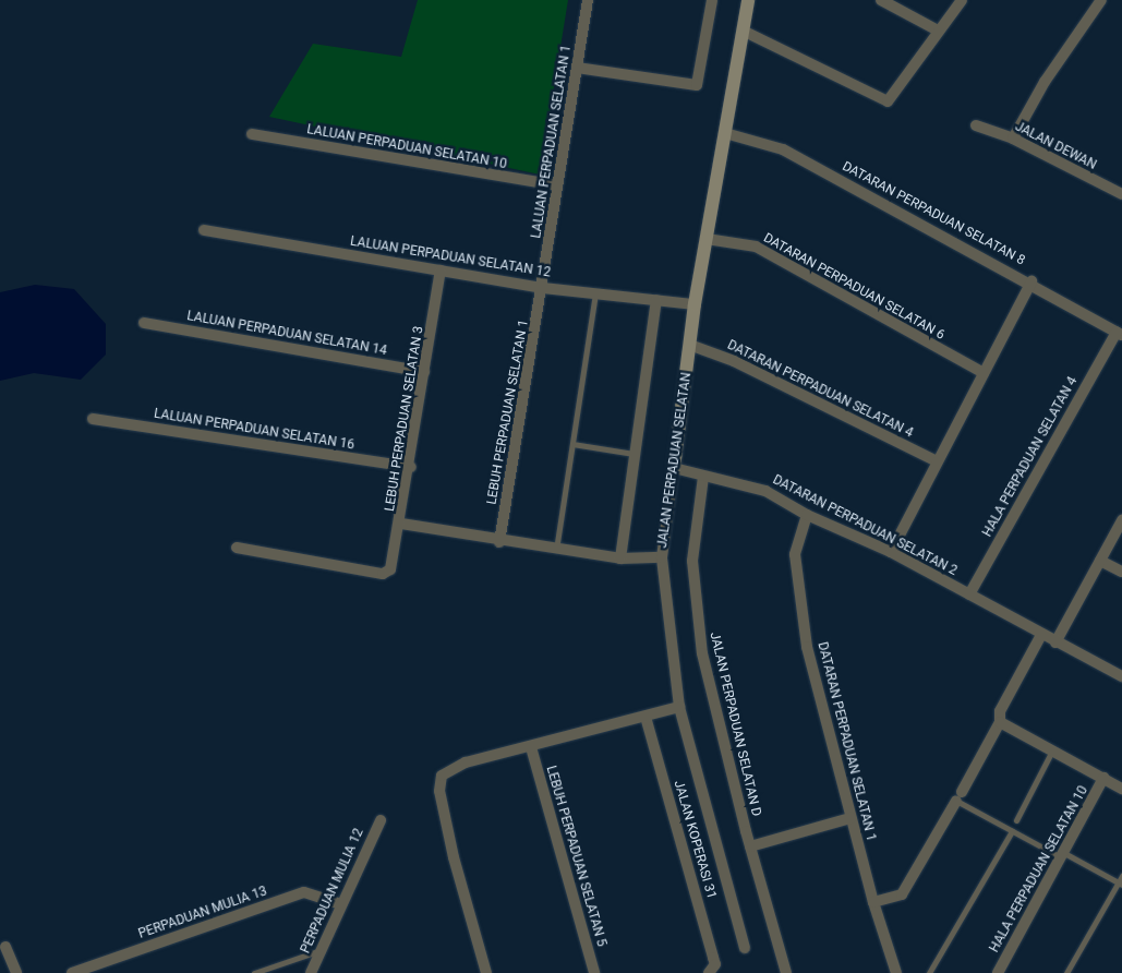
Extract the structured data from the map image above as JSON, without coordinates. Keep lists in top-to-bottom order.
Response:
{
  "streets": {
    "street": [
      "LALUAN PERPADUAN SELATAN 1",
      "JALAN DEWAN",
      "LALUAN PERPADUAN SELATAN 10",
      "DATARAN PERPADUAN SELATAN 8",
      "LALUAN PERPADUAN SELATAN 12",
      "DATARAN PERPADUAN SELATAN 6",
      "LALUAN PERPADUAN SELATAN 14",
      "DATARAN PERPADUAN SELATAN 4",
      "LEBUH PERPADUAN SELATAN 1",
      "LEBUH PERPADUAN SELATAN 3",
      "LALUAN PERPADUAN SELATAN 16",
      "HALA PERPADUAN SELATAN 4",
      "JALAN PERPADUAN SELATAN",
      "DATARAN PERPADUAN SELATAN 2",
      "JALAN PERPADUAN SELATAN D",
      "DATARAN PERPADUAN SELATAN 1",
      "JALAN KOPERASI 31",
      "LEBUH PERPADUAN SELATAN 5",
      "HALA PERPADUAN SELATAN 10",
      "PERPADUAN MULIA 12",
      "PERPADUAN MULIA 13"
    ]
  },
  "crossings": [
    ["LALUAN PERPADUAN SELATAN 1", "LALUAN PERPADUAN SELATAN 10"],
    ["LALUAN PERPADUAN SELATAN 1", "LALUAN PERPADUAN SELATAN 12"],
    ["LALUAN PERPADUAN SELATAN 1", "LEBUH PERPADUAN SELATAN 1"],
    ["DATARAN PERPADUAN SELATAN 8", "HALA PERPADUAN SELATAN 4"],
    ["DATARAN PERPADUAN SELATAN 8", "JALAN PERPADUAN SELATAN"],
    ["LALUAN PERPADUAN SELATAN 12", "LEBUH PERPADUAN SELATAN 1"],
    ["LALUAN PERPADUAN SELATAN 12", "LEBUH PERPADUAN SELATAN 3"],
    ["LALUAN PERPADUAN SELATAN 12", "JALAN PERPADUAN SELATAN"],
    ["DATARAN PERPADUAN SELATAN 6", "JALAN PERPADUAN SELATAN"],
    ["LALUAN PERPADUAN SELATAN 14", "LEBUH PERPADUAN SELATAN 3"],
    ["DATARAN PERPADUAN SELATAN 4", "JALAN PERPADUAN SELATAN"],
    ["LEBUH PERPADUAN SELATAN 3", "LALUAN PERPADUAN SELATAN 16"],
    ["HALA PERPADUAN SELATAN 4", "DATARAN PERPADUAN SELATAN 2"],
    ["JALAN PERPADUAN SELATAN", "DATARAN PERPADUAN SELATAN 2"],
    ["DATARAN PERPADUAN SELATAN 2", "JALAN PERPADUAN SELATAN D"],
    ["DATARAN PERPADUAN SELATAN 2", "DATARAN PERPADUAN SELATAN 1"],
    ["PERPADUAN MULIA 12", "PERPADUAN MULIA 13"]
  ]
}
